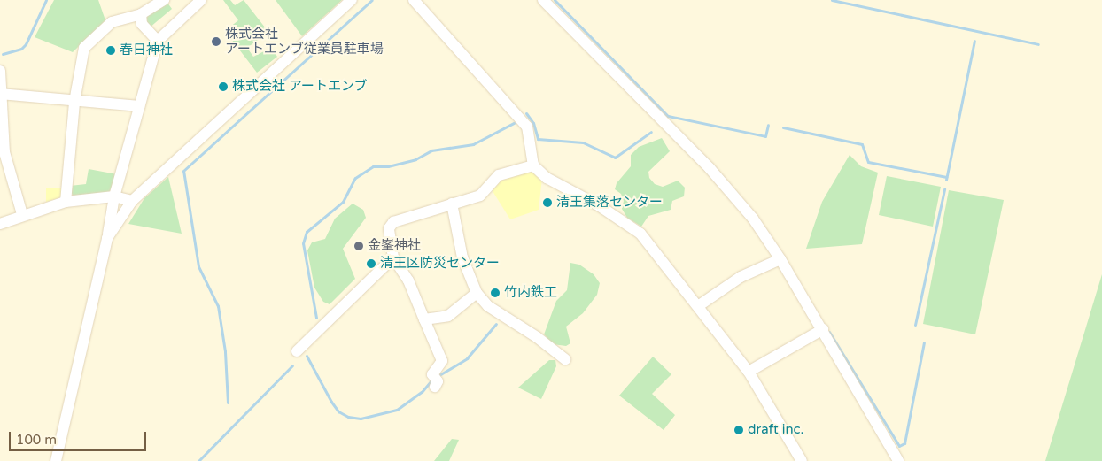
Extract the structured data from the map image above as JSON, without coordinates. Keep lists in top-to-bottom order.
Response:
{
  "places": [
    "株式会社 アートエンブ従業員駐車場",
    "春日神社",
    "株式会社 アートエンブ",
    "清王集落センター",
    "金峯神社",
    "清王区防災センター",
    "竹内鉄工",
    "draft inc."
  ],
  "scale_bar": "100 m"
}
